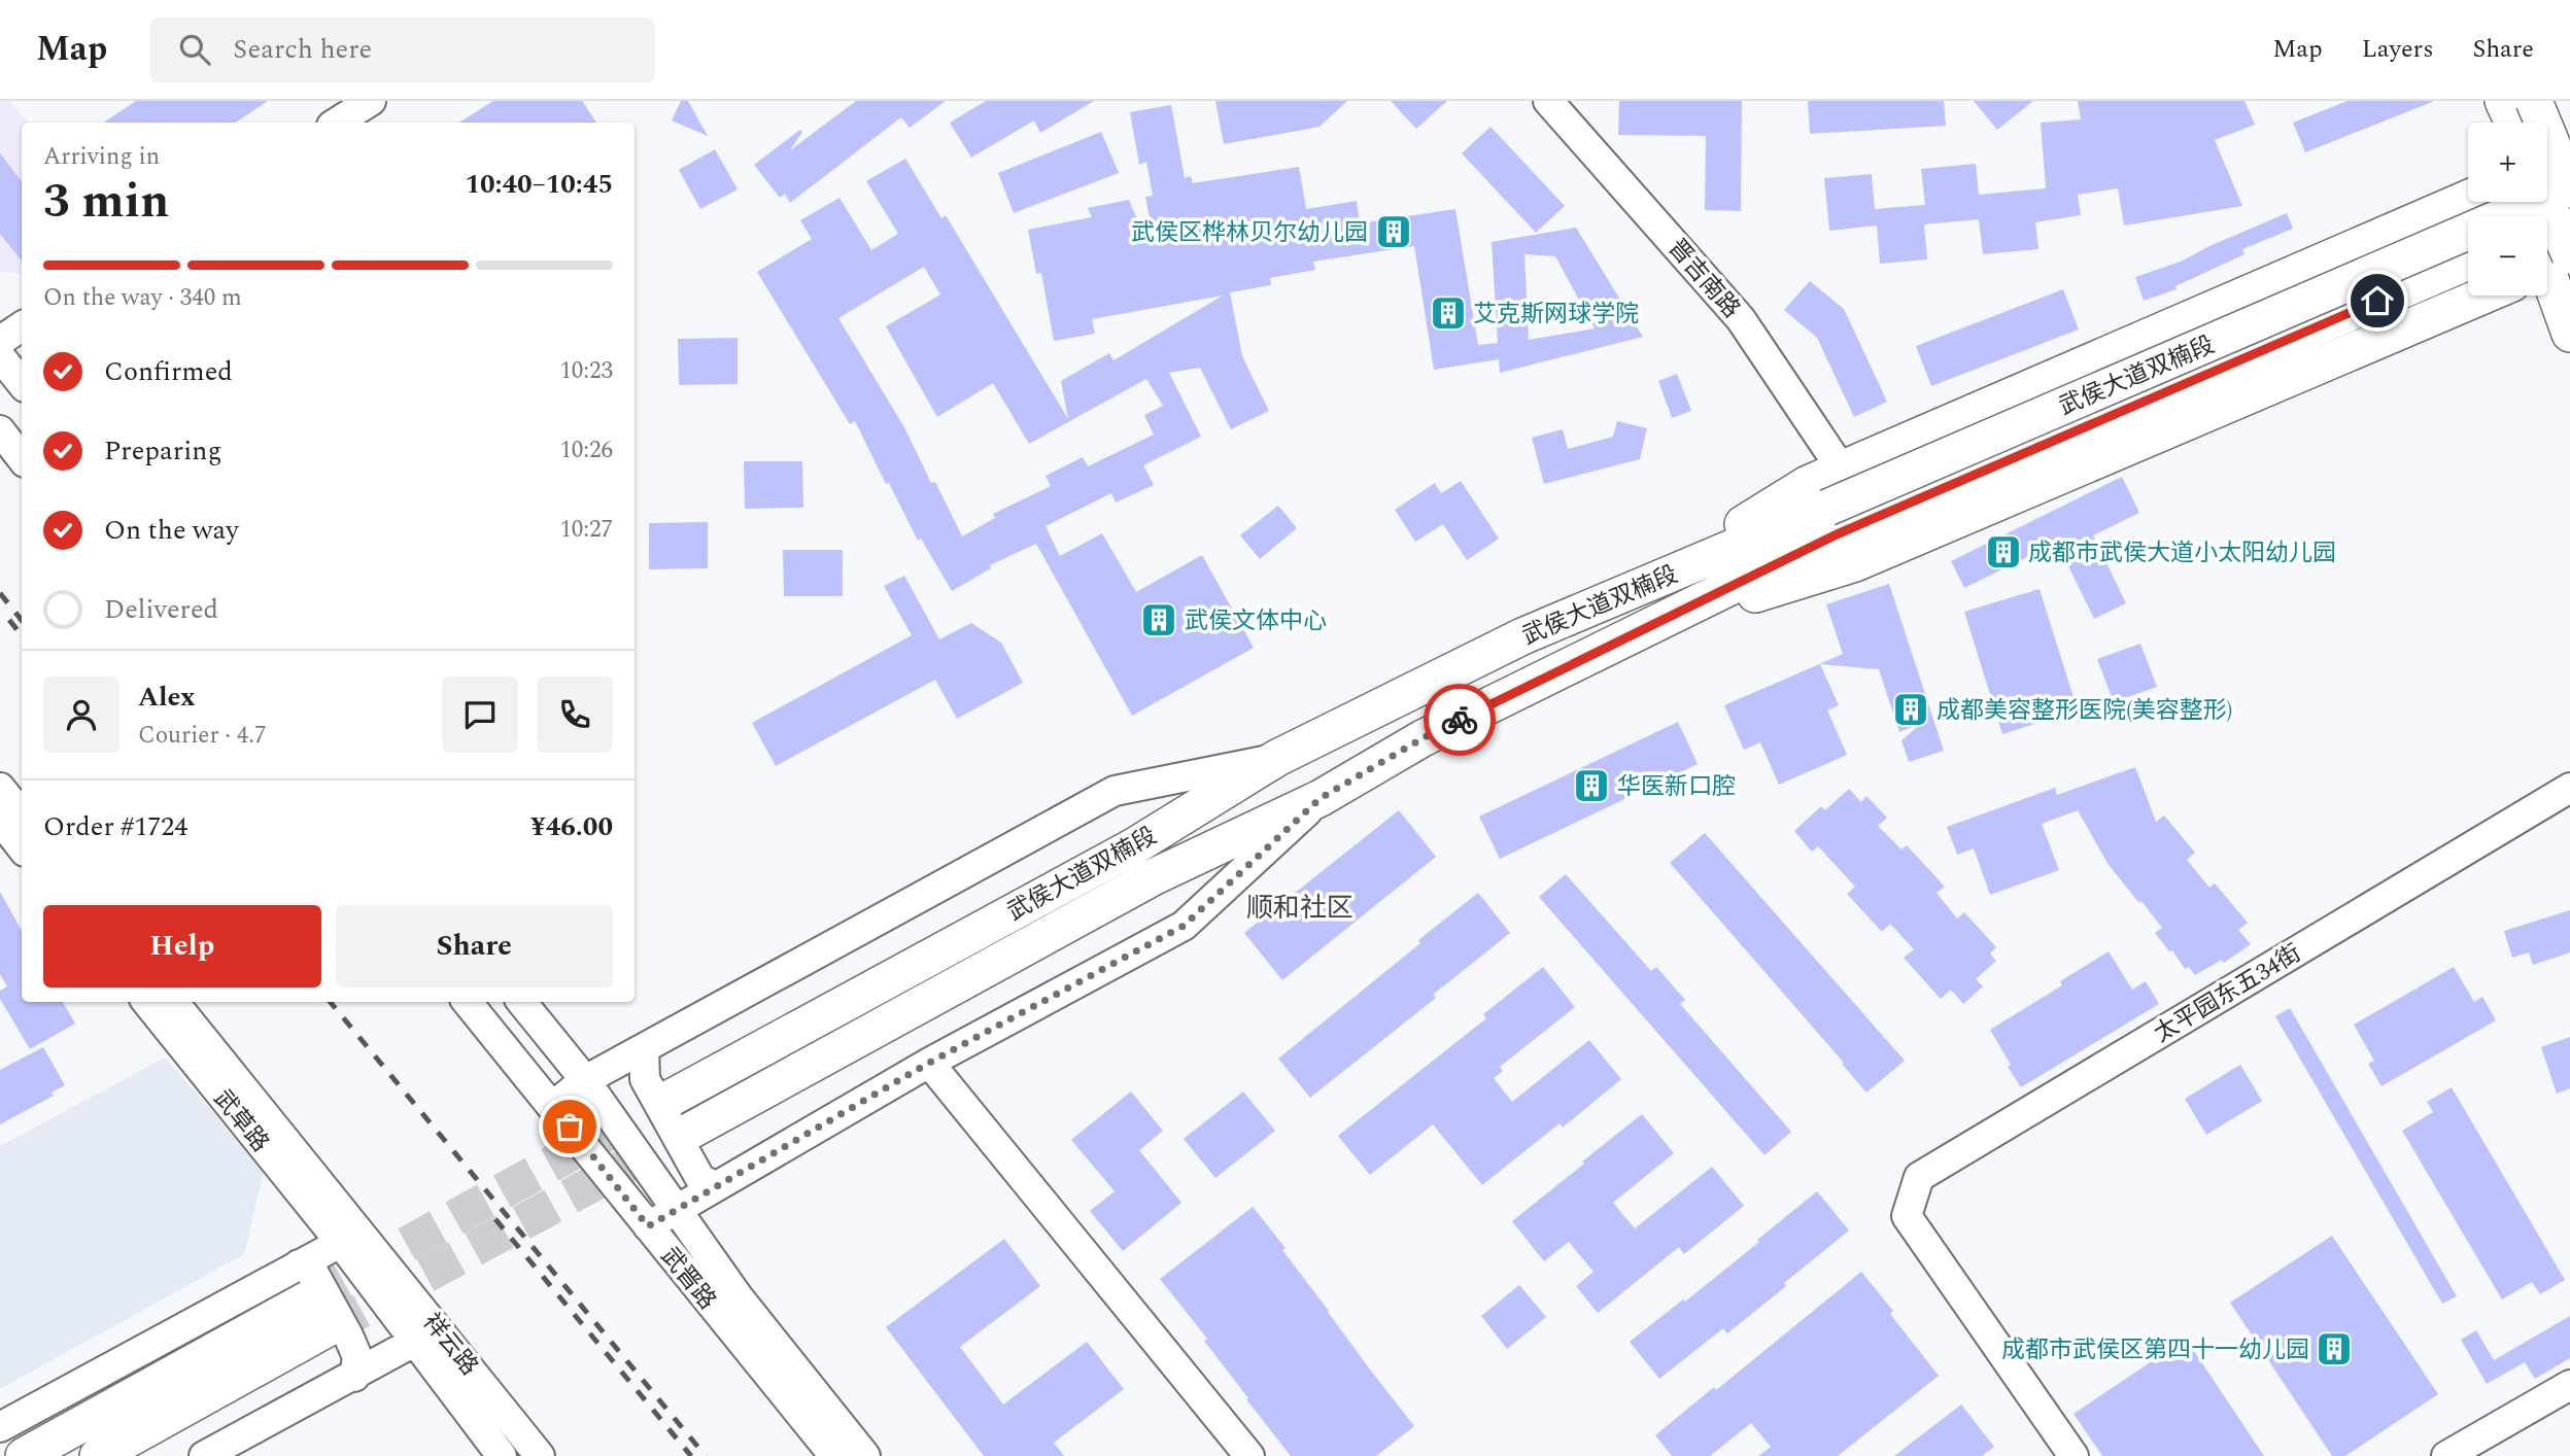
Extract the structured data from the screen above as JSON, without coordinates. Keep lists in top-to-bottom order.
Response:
{
  "streets": {
    "main road": ["武侯大道双楠段"],
    "street": [
      "晋吉南路",
      "太平园东五34街",
      "武草路",
      "武晋路",
      "祥云路"
    ]
  },
  "crossings": [
    ["武草路", "祥云路"]
  ],
  "districts": ["顺和社区"],
  "places": {
    "building": [
      "武侯区桦林贝尔幼儿园",
      "艾克斯网球学院",
      "成都市武侯大道小太阳幼儿园",
      "武侯文体中心",
      "成都美容整形医院(美容整形)",
      "华医新口腔",
      "成都市武侯区第四十一幼儿园"
    ]
  },
  "page": {
    "header": "Map",
    "search": "Search here",
    "nav": ["Map", "Layers", "Share"],
    "map_buttons": ["+", "−"],
    "heading": ["3 min", "Arriving in", "10:40–10:45"],
    "panel": [
      "Alex",
      "Courier · 4.7",
      "Order #1724",
      "¥46.00"
    ],
    "bar": "On the way · 340 m",
    "list": [
      ["Confirmed", "10:23"],
      ["Preparing", "10:26"],
      ["On the way", "10:27"],
      "Delivered"
    ],
    "buttons": ["Help", "Share"]
  }
}
